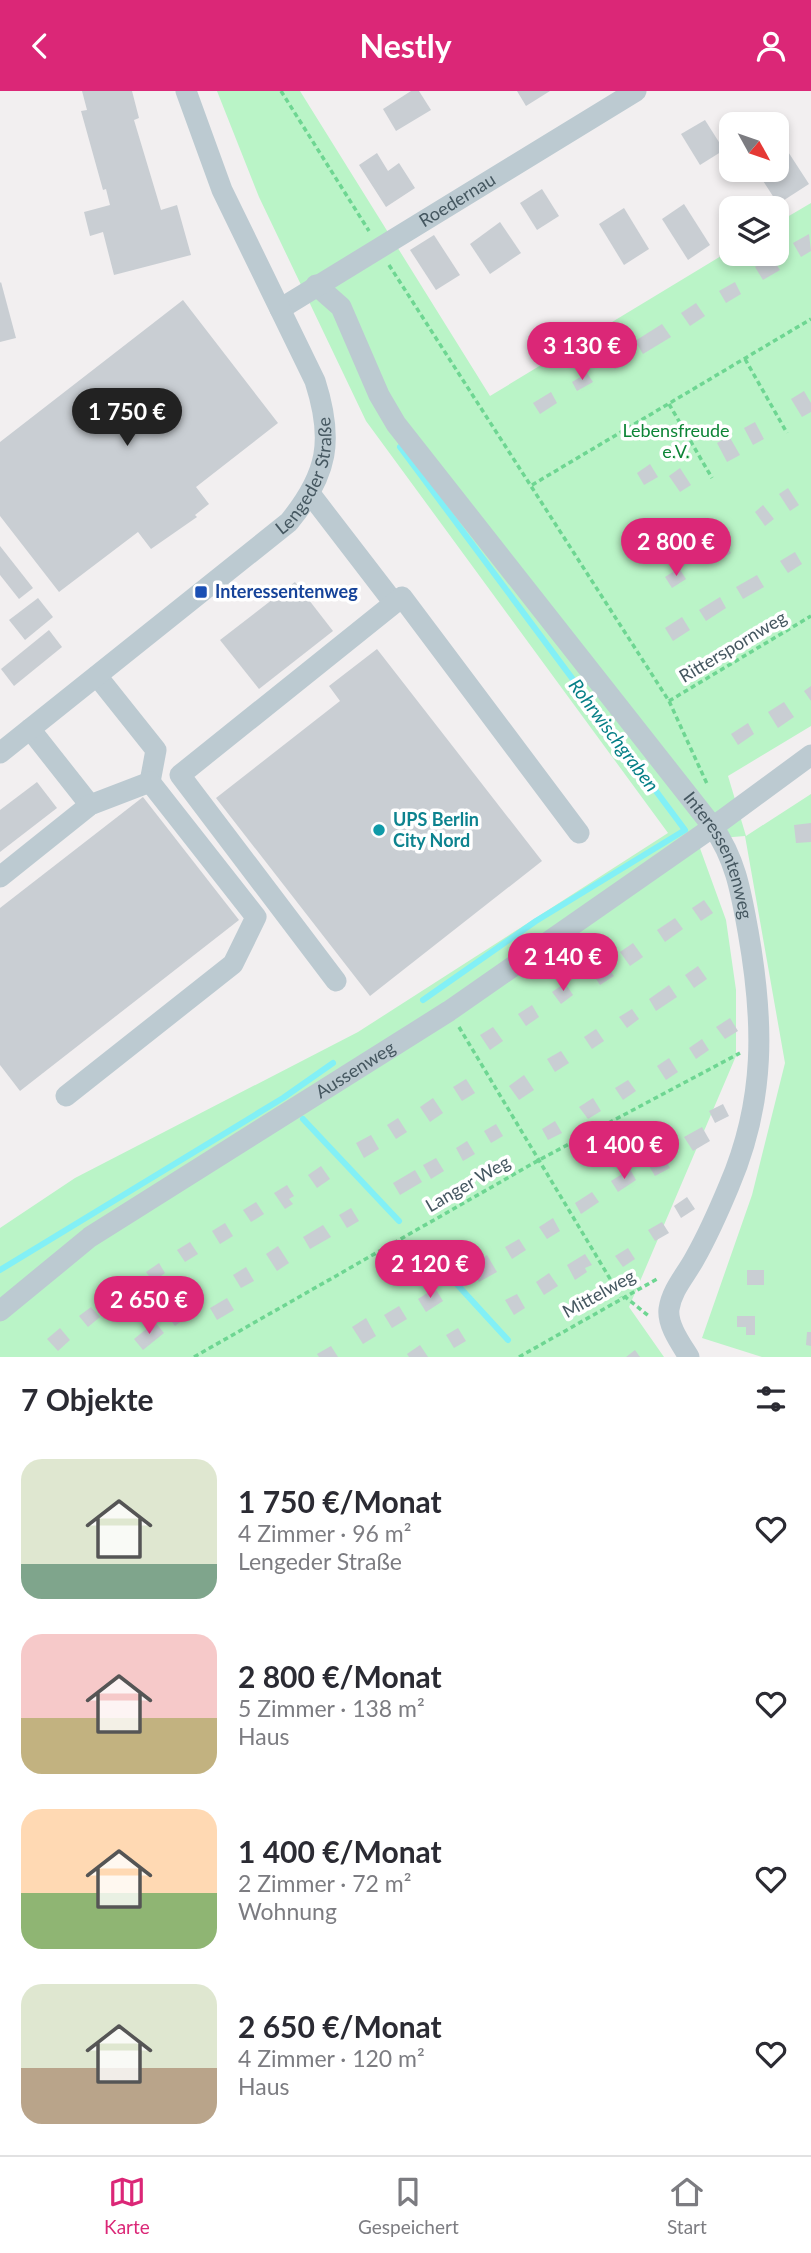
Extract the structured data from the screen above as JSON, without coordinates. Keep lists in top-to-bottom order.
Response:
{
  "streets": {
    "street": [
      "Roedernau",
      "Lengeder Straße",
      "Interessentenweg",
      "Aussenweg"
    ],
    "path": ["Ritterspornweg", "Langer Weg", "Mittelweg"]
  },
  "crossings": [
    ["Roedernau", "Lengeder Straße"],
    ["Roedernau", "Interessentenweg"],
    ["Interessentenweg", "Aussenweg"],
    ["Interessentenweg", "Langer Weg"]
  ],
  "water": ["Rohrwischgraben"],
  "parks": ["Lebensfreude e.V."],
  "places": {
    "transit": ["Interessentenweg"],
    "other": ["UPS Berlin City Nord"]
  },
  "north": "bottom right",
  "page": {
    "header": "Nestly",
    "price": [
      "3 130 €",
      "1 750 €",
      "2 800 €",
      "2 140 €",
      "1 400 €",
      "2 120 €",
      "2 650 €"
    ],
    "heading": "7 Objekte",
    "list": [
      {
        "name": "1 750 €/Monat",
        "note": "4 Zimmer · 96 m² · Lengeder Straße"
      },
      {
        "name": "2 800 €/Monat",
        "note": "5 Zimmer · 138 m² · Haus"
      },
      {
        "name": "1 400 €/Monat",
        "note": "2 Zimmer · 72 m² · Wohnung"
      },
      {
        "name": "2 650 €/Monat",
        "note": "4 Zimmer · 120 m² · Haus"
      }
    ],
    "tabs": ["Karte", "Gespeichert", "Start"]
  }
}
